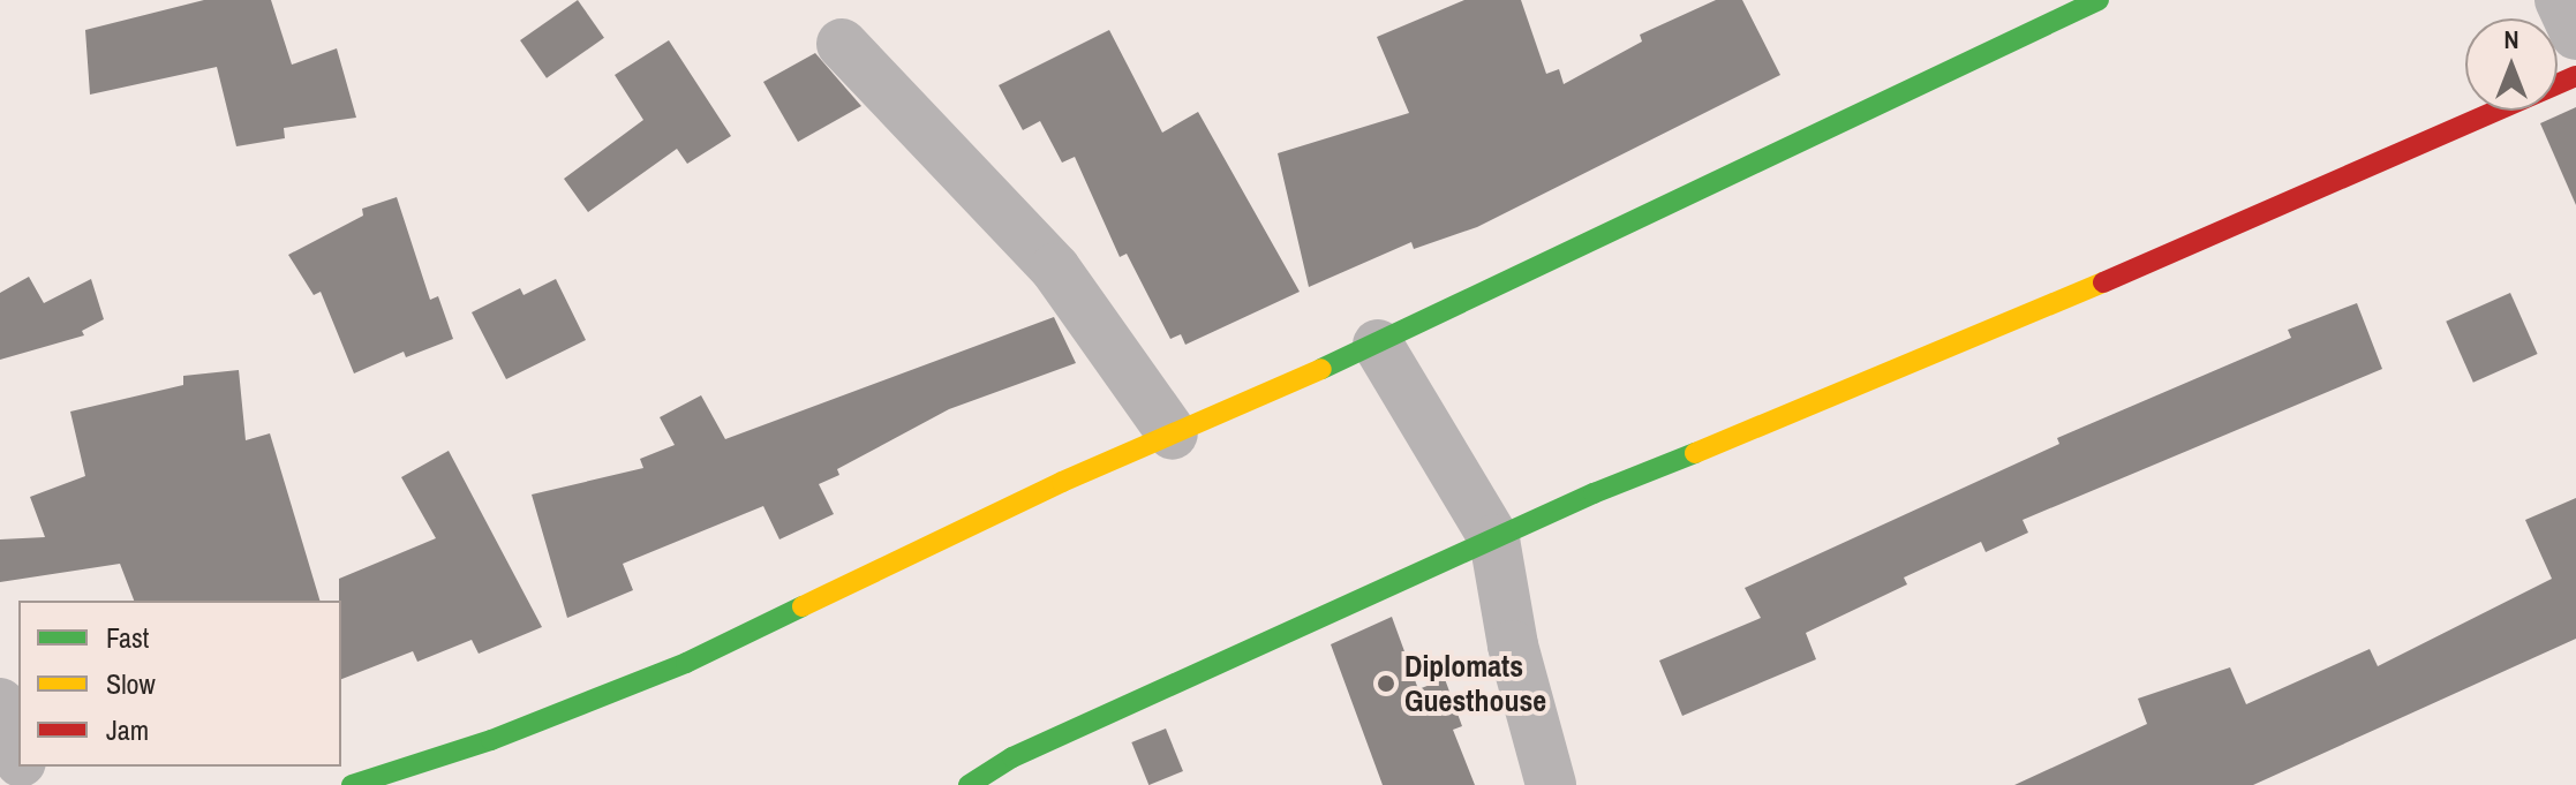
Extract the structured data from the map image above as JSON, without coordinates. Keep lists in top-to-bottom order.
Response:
{
  "places": ["Diplomats Guesthouse"],
  "legend": ["Fast", "Slow", "Jam"],
  "north": "top"
}
